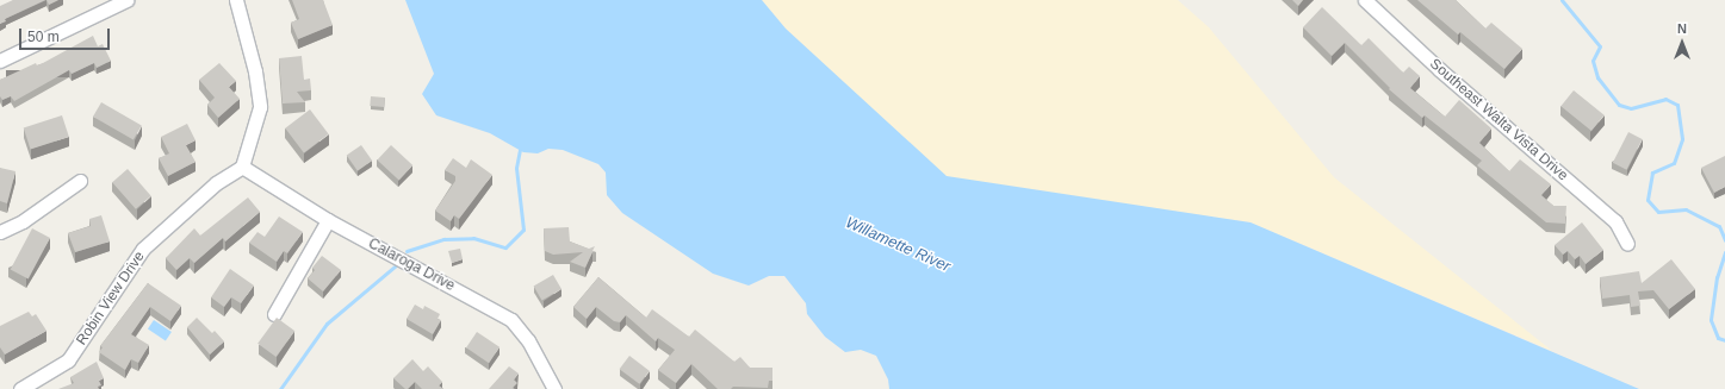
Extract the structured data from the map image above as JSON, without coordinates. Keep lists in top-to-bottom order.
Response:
{
  "streets": {
    "street": ["Southeast Walta Vista Drive", "Calaroga Drive", "Robin View Drive"]
  },
  "crossings": [
    ["Calaroga Drive", "Robin View Drive"]
  ],
  "water": ["Willamette River"],
  "scale_bar": "50 m",
  "north": "top"
}
